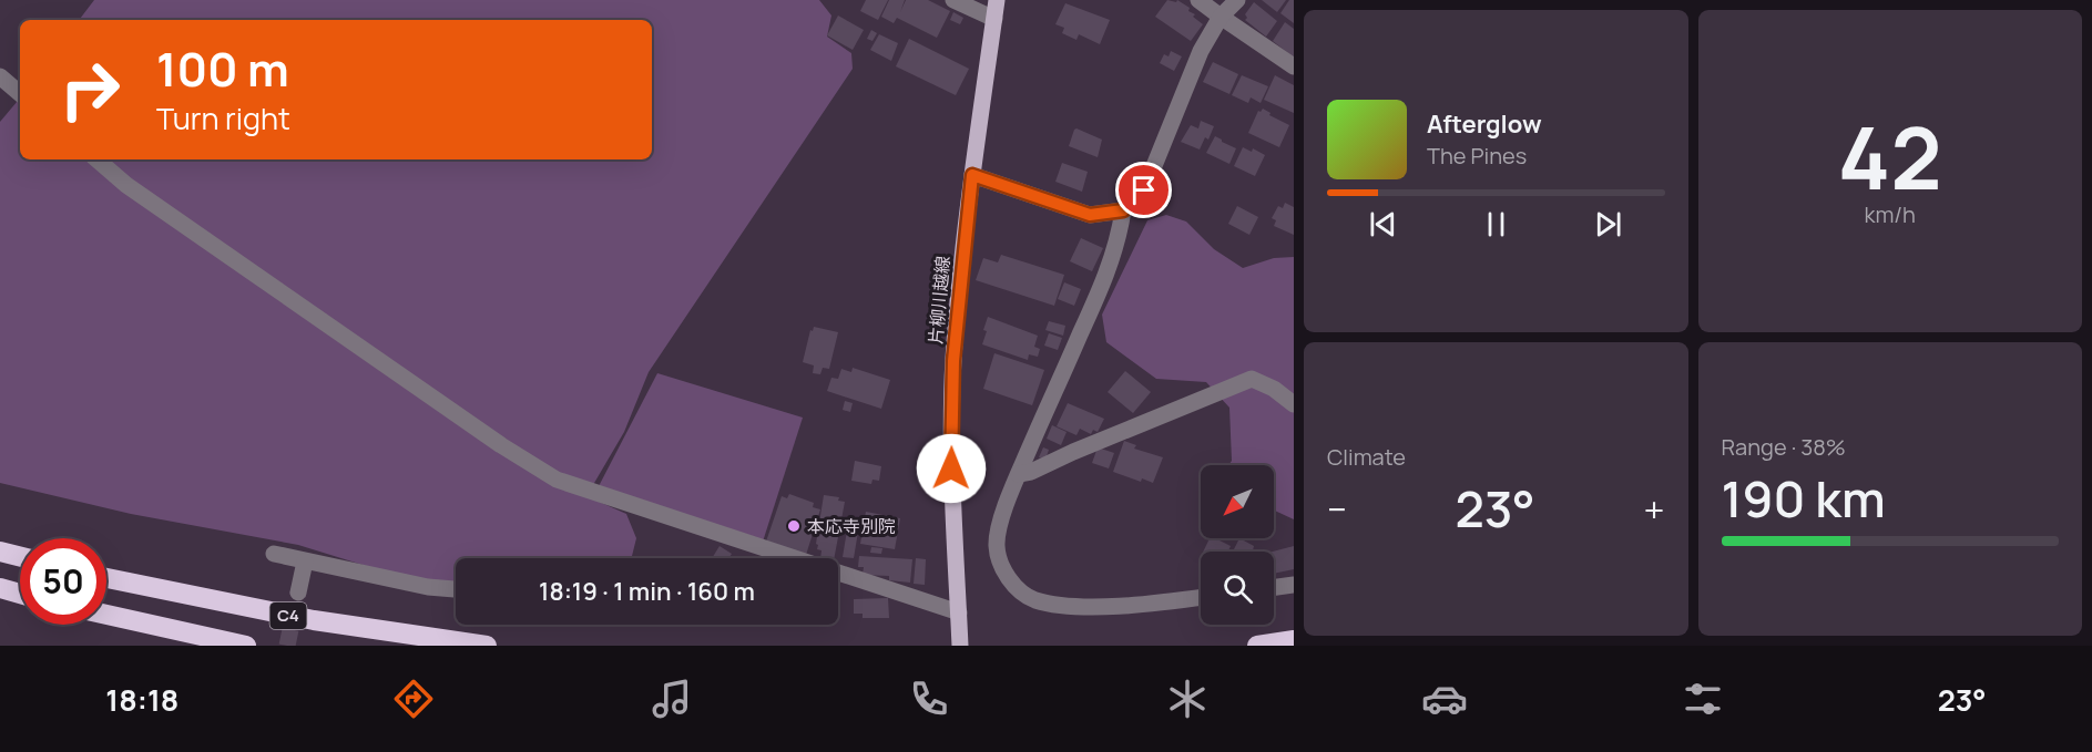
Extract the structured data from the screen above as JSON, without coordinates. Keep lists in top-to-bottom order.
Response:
{
  "streets": {
    "highway": ["C4"],
    "main road": ["片柳川越線"]
  },
  "places": ["本応寺別院"],
  "north": "bottom left",
  "page": {
    "tile": [
      ["42", "km/h"],
      "Climate",
      ["Range · 38%", "190 km"]
    ],
    "turn": ["100 m", "Turn right"],
    "song": ["Afterglow", "The Pines"],
    "heat": ["−", "23°", "+"],
    "limit": "50",
    "trip": "18:19 · 1 min · 160 m",
    "tabs": ["18:18", "23°"]
  }
}
